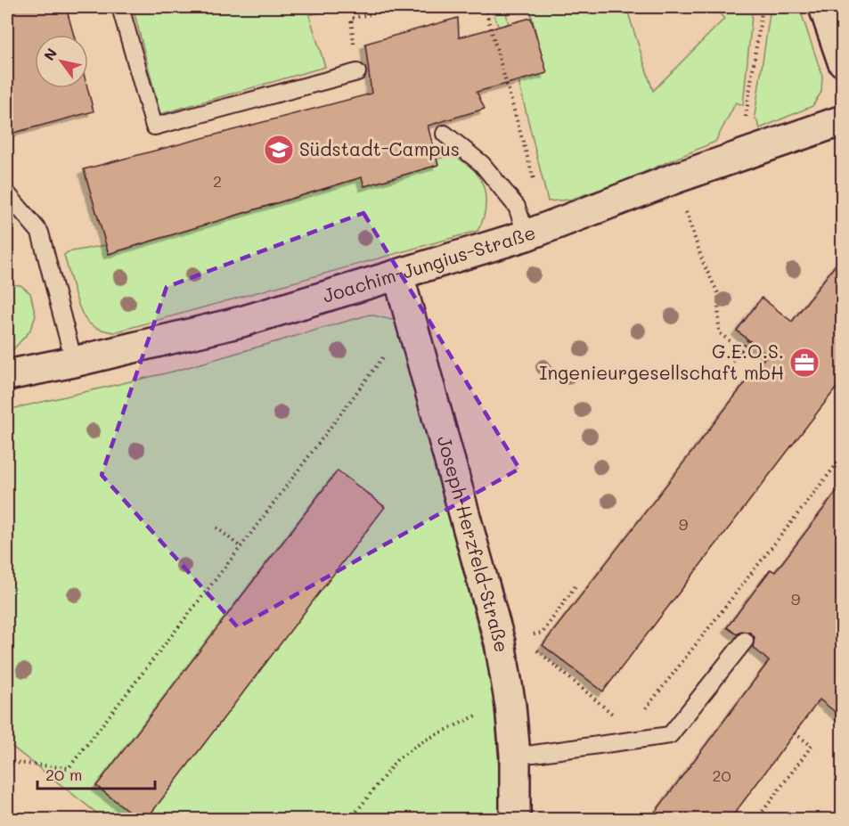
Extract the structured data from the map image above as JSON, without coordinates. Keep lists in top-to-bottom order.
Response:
{
  "streets": {
    "street": ["Joachim-Jungius-Straße", "Joseph-Herzfeld-Straße"]
  },
  "crossings": [
    ["Joachim-Jungius-Straße", "Joseph-Herzfeld-Straße"]
  ],
  "places": {
    "school or university": ["Südstadt-Campus"],
    "office": ["G.E.O.S. Ingenieurgesellschaft mbH"]
  },
  "house_numbers": [
    "2",
    "9",
    "9",
    "20"
  ],
  "scale_bar": "20 m",
  "north": "top left"
}
